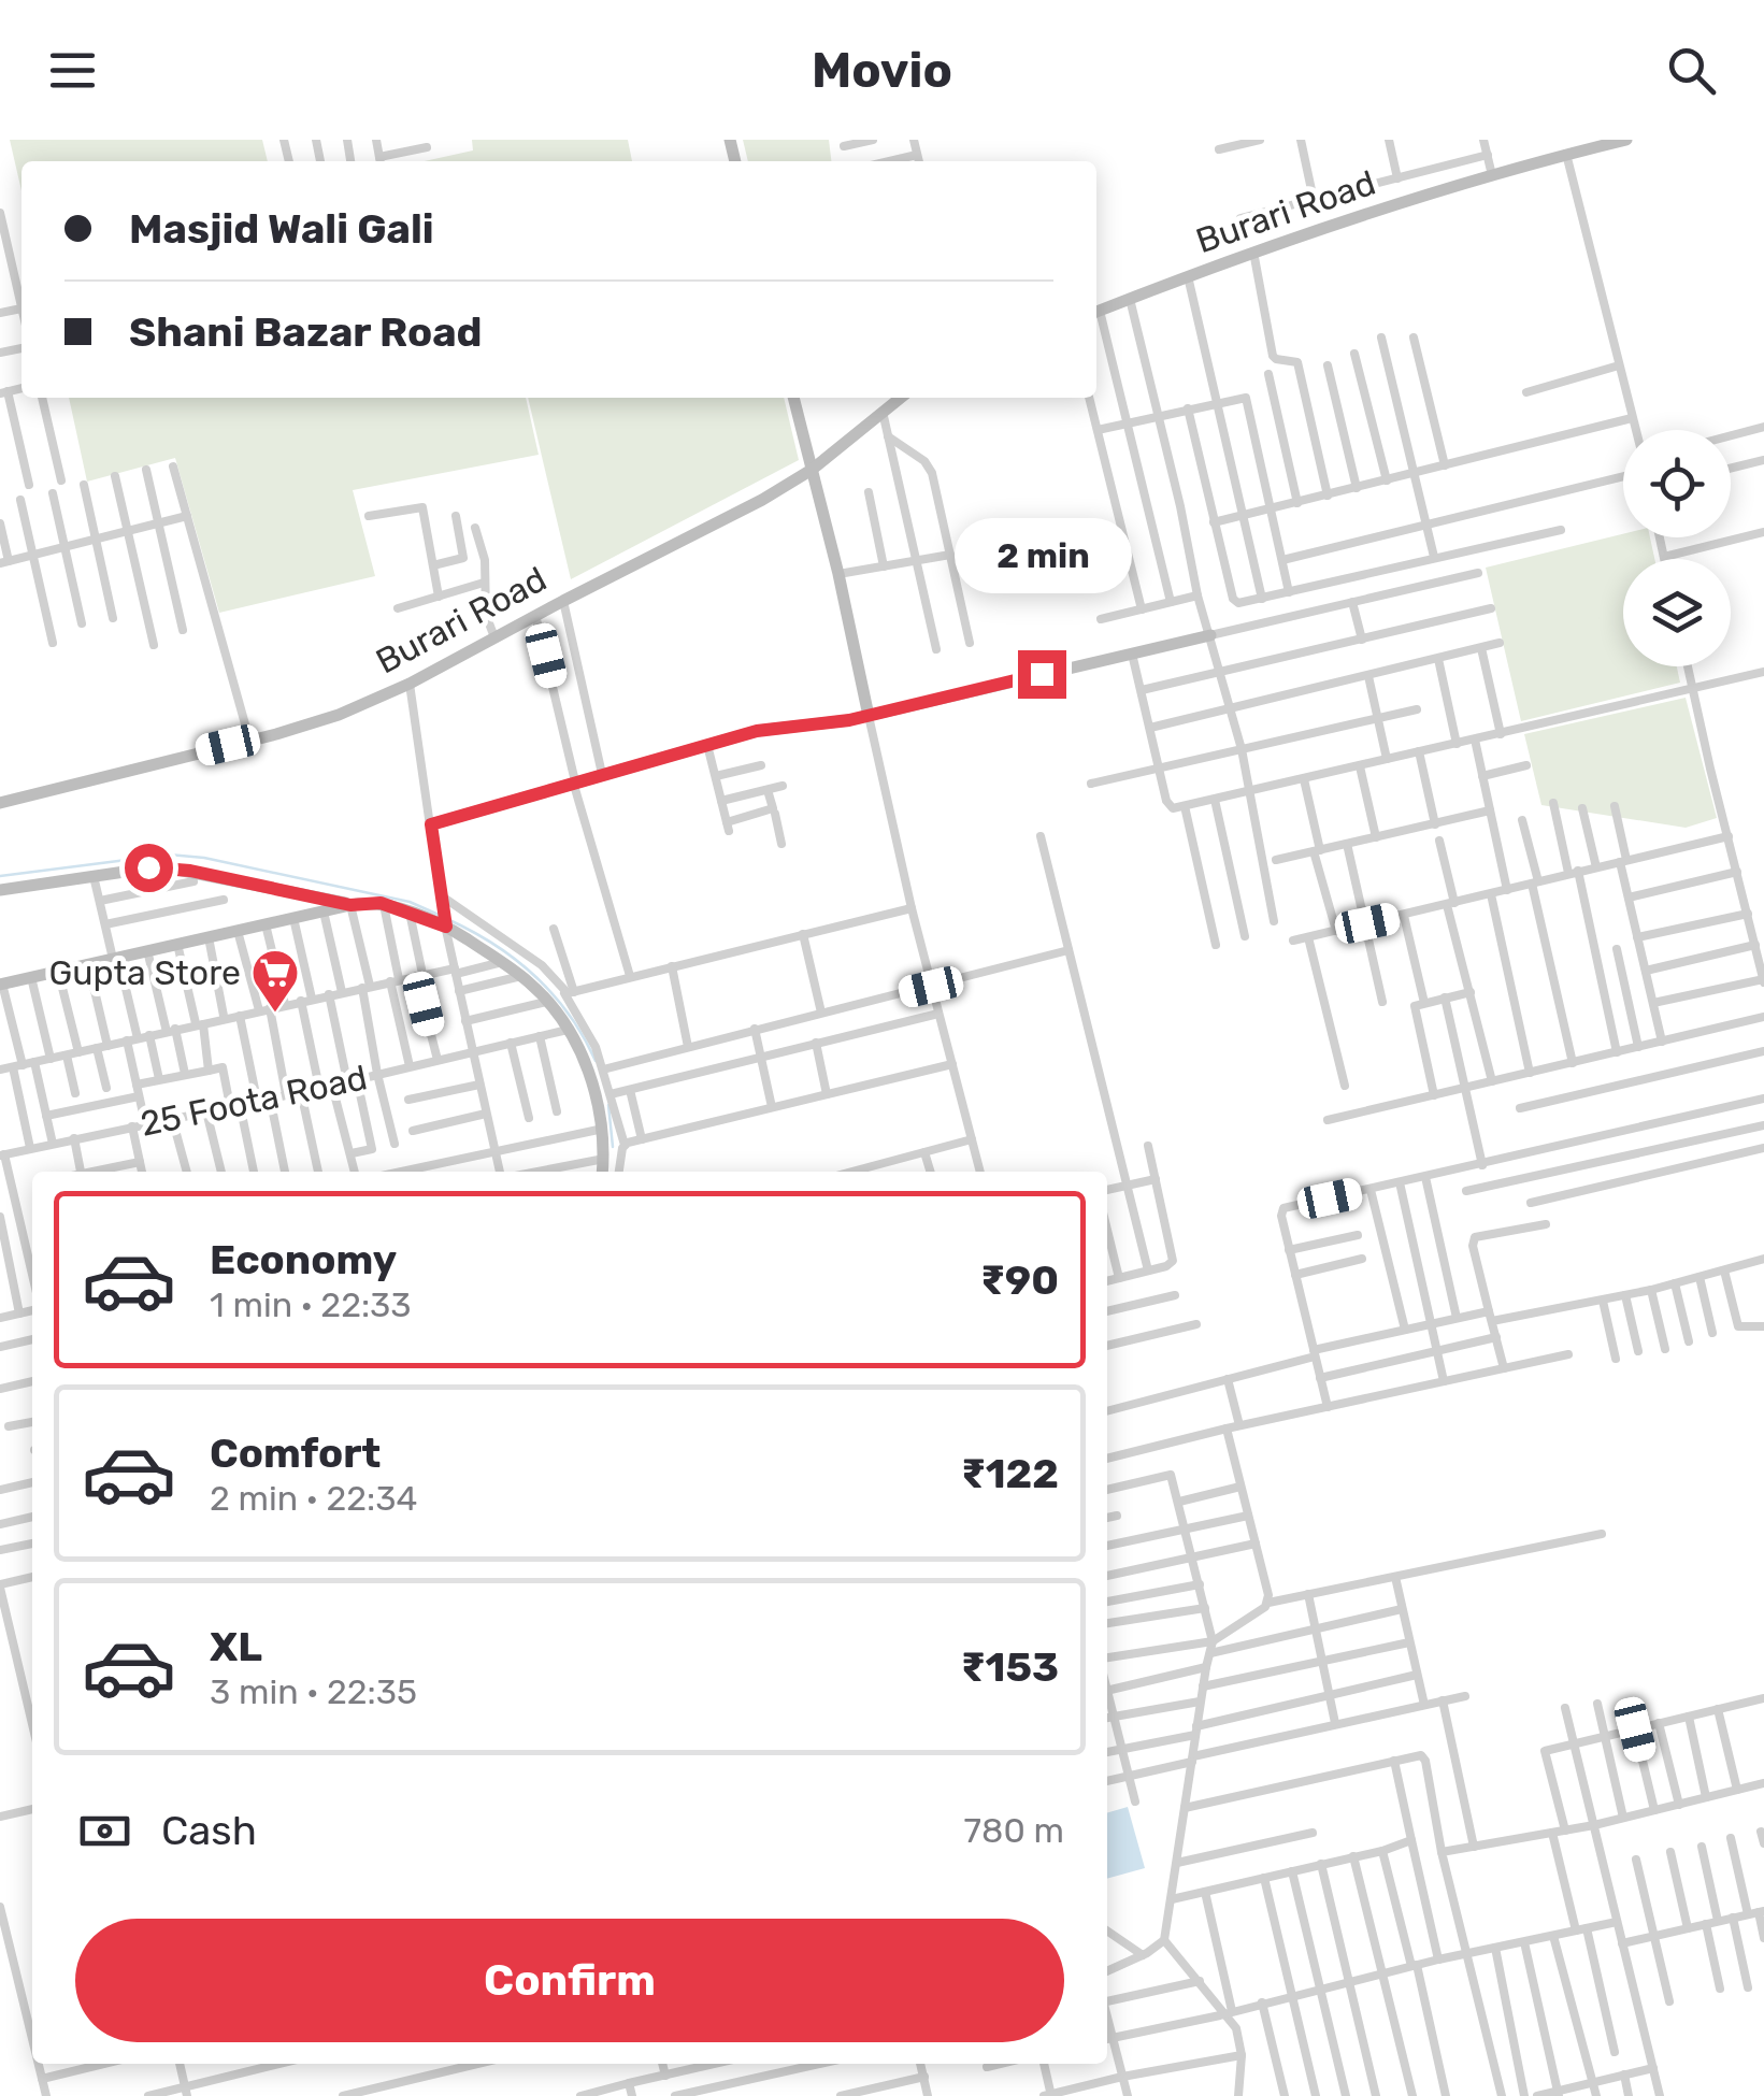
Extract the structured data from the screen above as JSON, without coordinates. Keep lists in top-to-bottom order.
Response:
{
  "streets": {
    "street": ["Burari Road", "25 Foota Road"]
  },
  "places": {
    "supermarket": ["Gupta Store"]
  },
  "page": {
    "header": "Movio",
    "banner": ["Masjid Wali Gali", "Shani Bazar Road"],
    "bubble": "2 min",
    "list": [
      {
        "name": "Economy",
        "note": "1 min · 22:33",
        "value": "₹90"
      },
      {
        "name": "Comfort",
        "note": "2 min · 22:34",
        "value": "₹122"
      },
      {
        "name": "XL",
        "note": "3 min · 22:35",
        "value": "₹153"
      }
    ],
    "pay": ["Cash", "780 m"],
    "buttons": "Confirm"
  }
}
